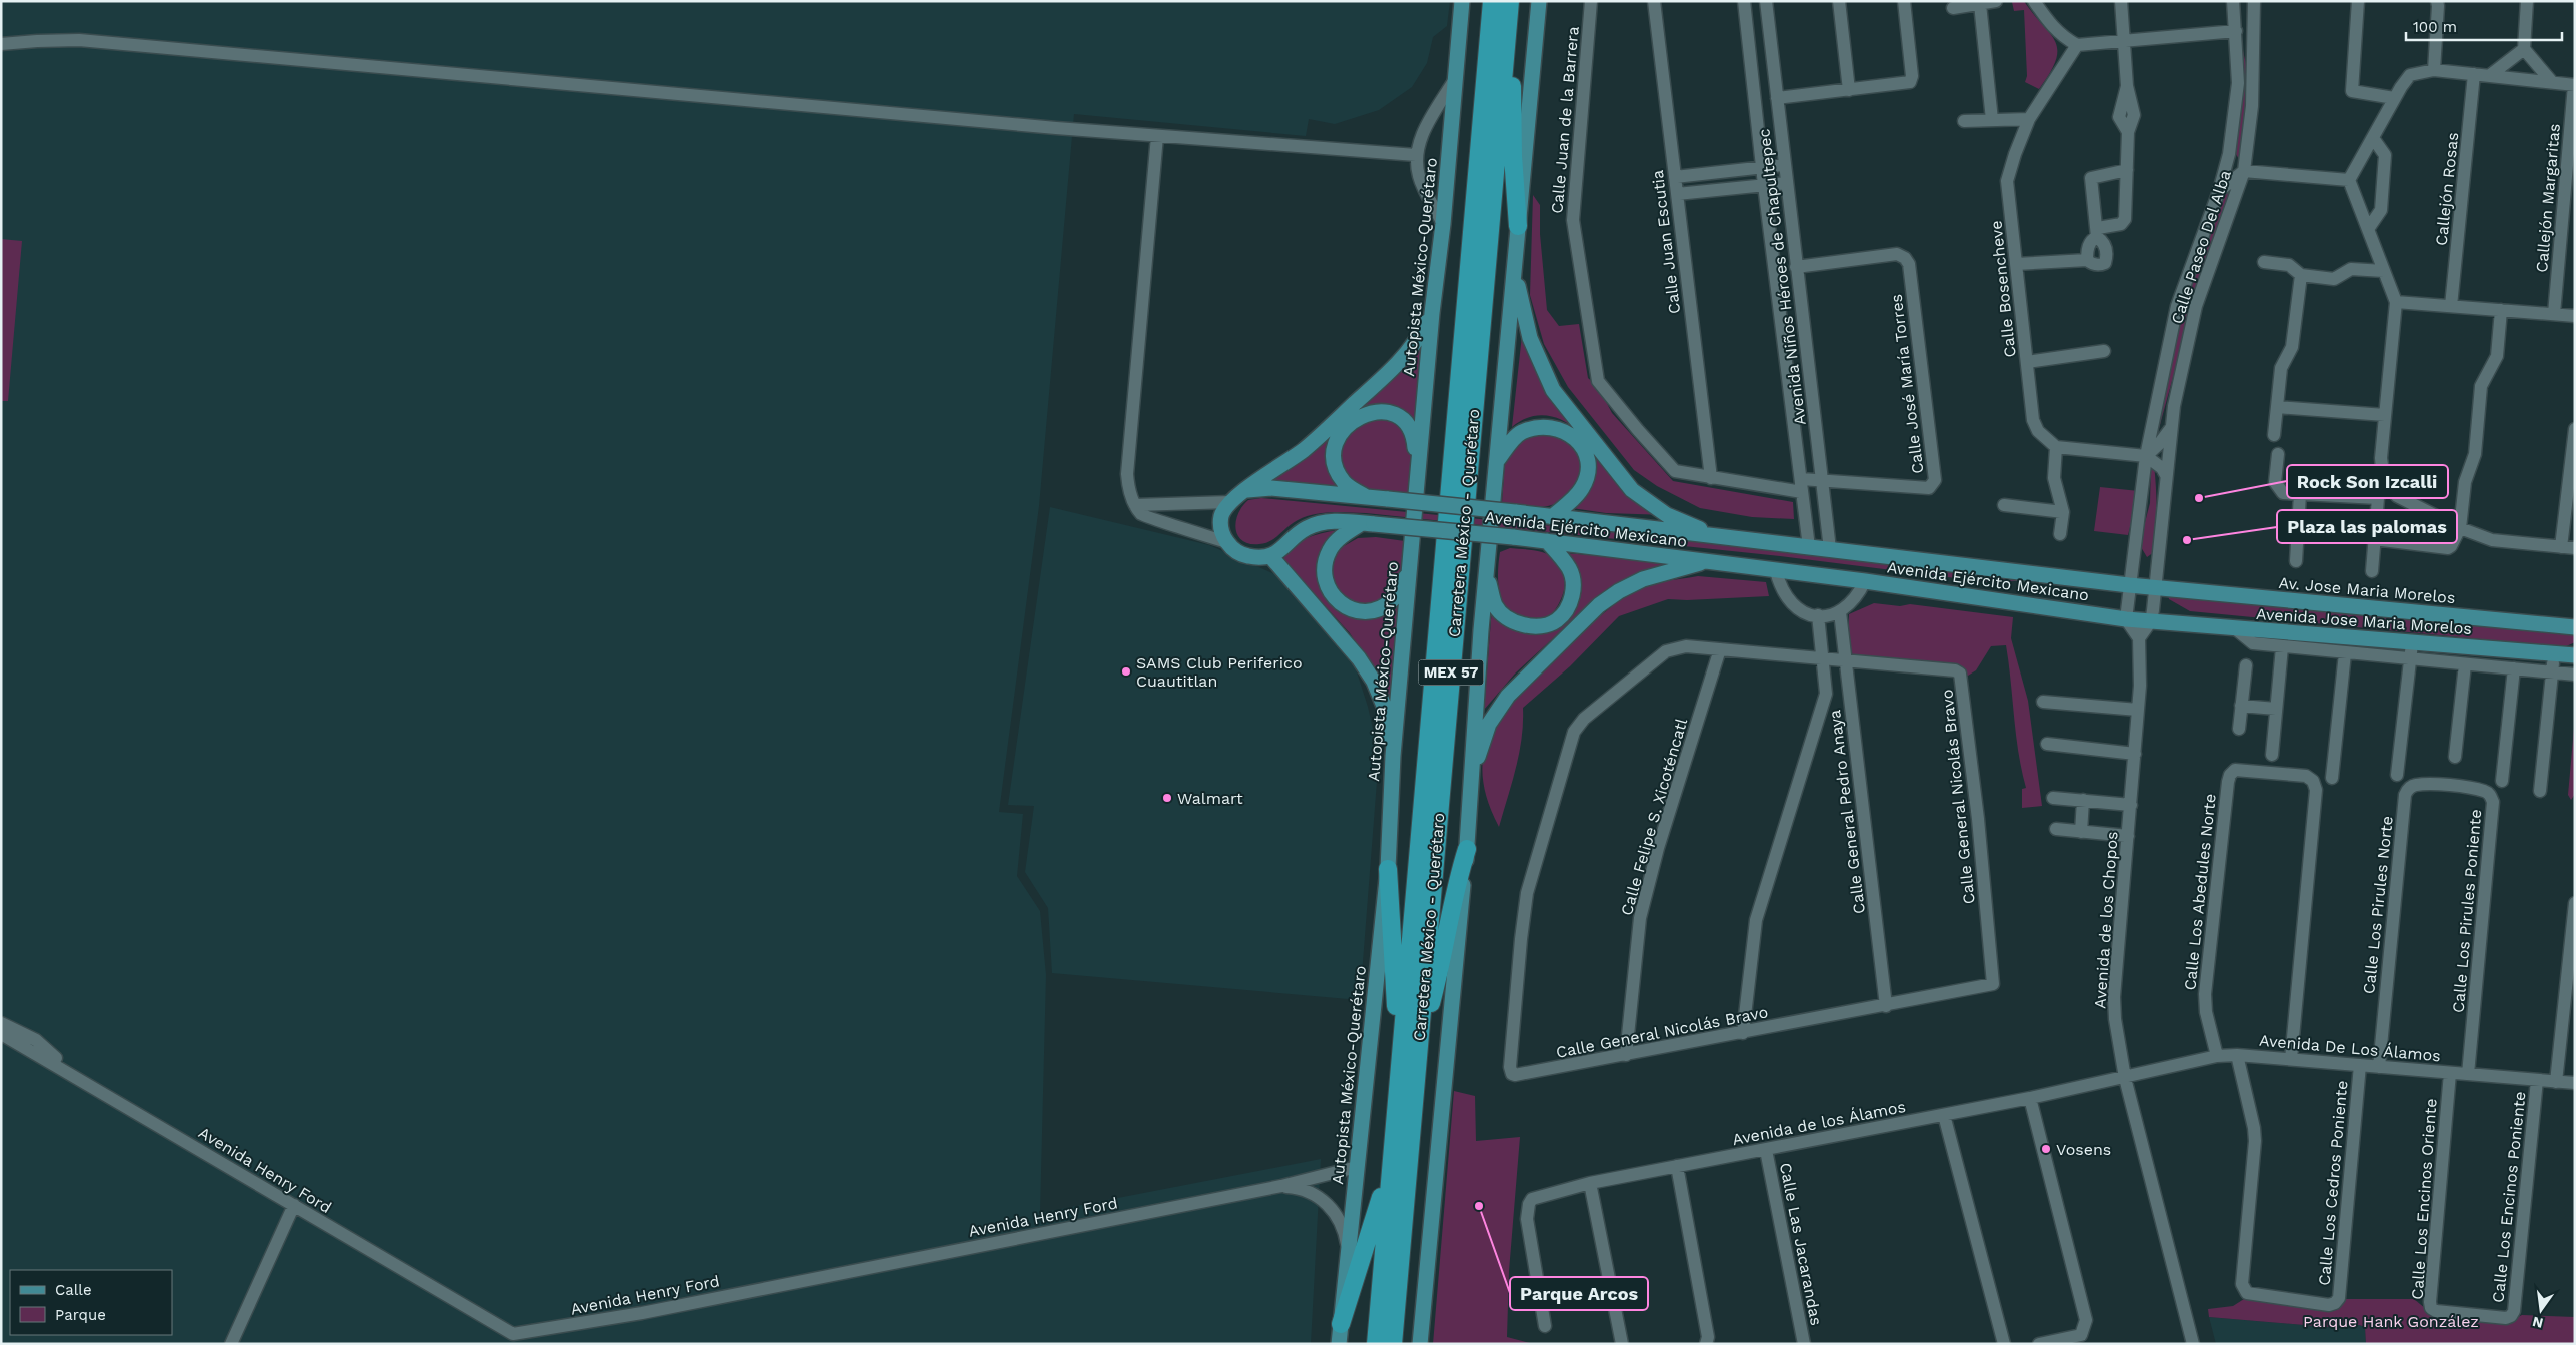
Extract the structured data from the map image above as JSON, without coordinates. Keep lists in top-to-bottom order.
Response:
{
  "streets": {
    "highway": ["Carretera México - Querétaro", "MEX 57"],
    "main road": [
      "Autopista México-Querétaro",
      "Avenida Ejército Mexicano",
      "Av. Jose Maria Morelos",
      "Avenida Jose Maria Morelos"
    ],
    "street": [
      "Calle Juan de la Barrera",
      "Callejón Rosas",
      "Callejón Margaritas",
      "Calle Juan Escutia",
      "Calle Paseo Del Alba",
      "Avenida Niños Héroes de Chapultepec",
      "Calle Bosencheve",
      "Calle José María Torres",
      "Calle General Nicolás Bravo",
      "Calle General Pedro Anaya",
      "Calle Felipe S. Xicoténcatl",
      "Calle Los Abedules Norte",
      "Calle Los Pirules Norte",
      "Calle Los Pirules Poniente",
      "Avenida de los Chopos",
      "Avenida De Los Álamos",
      "Avenida de los Álamos",
      "Avenida Henry Ford",
      "Calle Los Cedros Poniente",
      "Calle Los Encinos Poniente",
      "Calle Los Encinos Oriente",
      "Calle Las Jacarandas"
    ]
  },
  "crossings": [
    ["Calle Juan de la Barrera", "Calle Juan Escutia"],
    ["Calle Juan de la Barrera", "Avenida Niños Héroes de Chapultepec"],
    ["Calle Paseo Del Alba", "Avenida Ejército Mexicano"],
    ["Calle Paseo Del Alba", "Av. Jose Maria Morelos"],
    ["Calle Paseo Del Alba", "Avenida Jose Maria Morelos"],
    ["Autopista México-Querétaro", "Avenida Henry Ford"],
    ["Avenida Niños Héroes de Chapultepec", "Calle José María Torres"],
    ["Avenida Niños Héroes de Chapultepec", "Avenida Ejército Mexicano"],
    ["Avenida Ejército Mexicano", "Av. Jose Maria Morelos"],
    ["Avenida Ejército Mexicano", "Avenida Jose Maria Morelos"],
    ["Calle General Nicolás Bravo", "Calle General Pedro Anaya"],
    ["Calle General Nicolás Bravo", "Calle Felipe S. Xicoténcatl"],
    ["Calle Los Abedules Norte", "Avenida De Los Álamos"],
    ["Calle Los Pirules Norte", "Calle Los Pirules Poniente"],
    ["Calle Los Pirules Norte", "Avenida De Los Álamos"],
    ["Calle Los Pirules Poniente", "Avenida De Los Álamos"],
    ["Avenida de los Chopos", "Avenida De Los Álamos"],
    ["Avenida de los Chopos", "Avenida de los Álamos"],
    ["Avenida De Los Álamos", "Avenida de los Álamos"],
    ["Avenida De Los Álamos", "Calle Los Cedros Poniente"],
    ["Avenida De Los Álamos", "Calle Los Encinos Poniente"],
    ["Avenida De Los Álamos", "Calle Los Encinos Oriente"],
    ["Avenida de los Álamos", "Calle Las Jacarandas"],
    ["Calle Los Encinos Poniente", "Calle Los Encinos Oriente"]
  ],
  "parks": ["Parque Hank González"],
  "places": [
    "Rock Son Izcalli",
    "Plaza las palomas",
    "SAMS Club Periferico Cuautitlan",
    "Walmart",
    "Vosens",
    "Parque Arcos"
  ],
  "legend": ["Calle", "Parque"],
  "scale_bar": "100 m",
  "north": "bottom"
}
